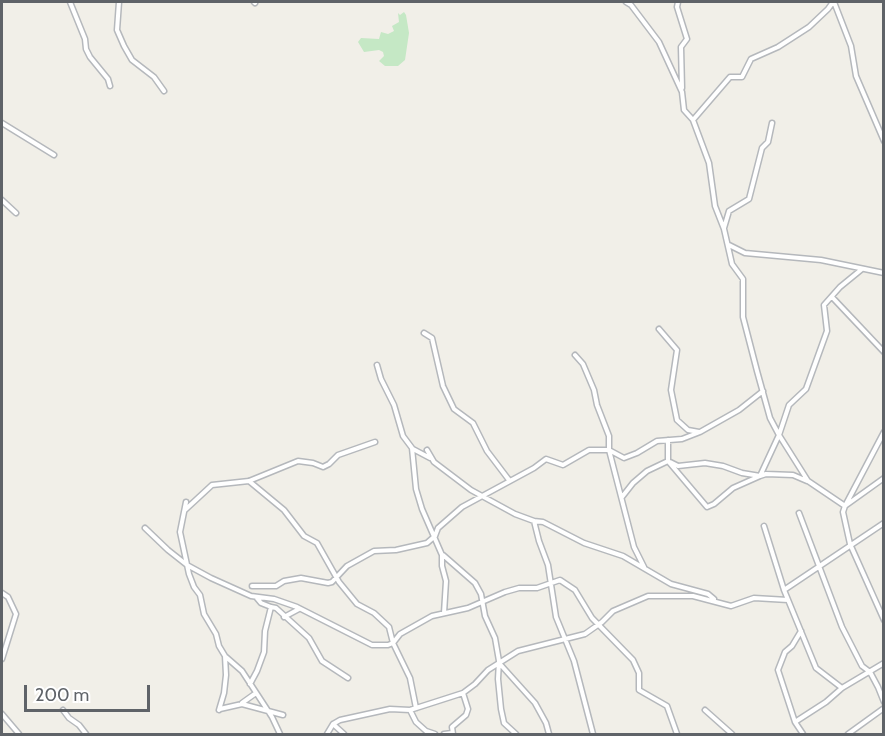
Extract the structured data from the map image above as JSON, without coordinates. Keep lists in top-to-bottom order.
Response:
{
  "scale_bar": "200 m"
}
